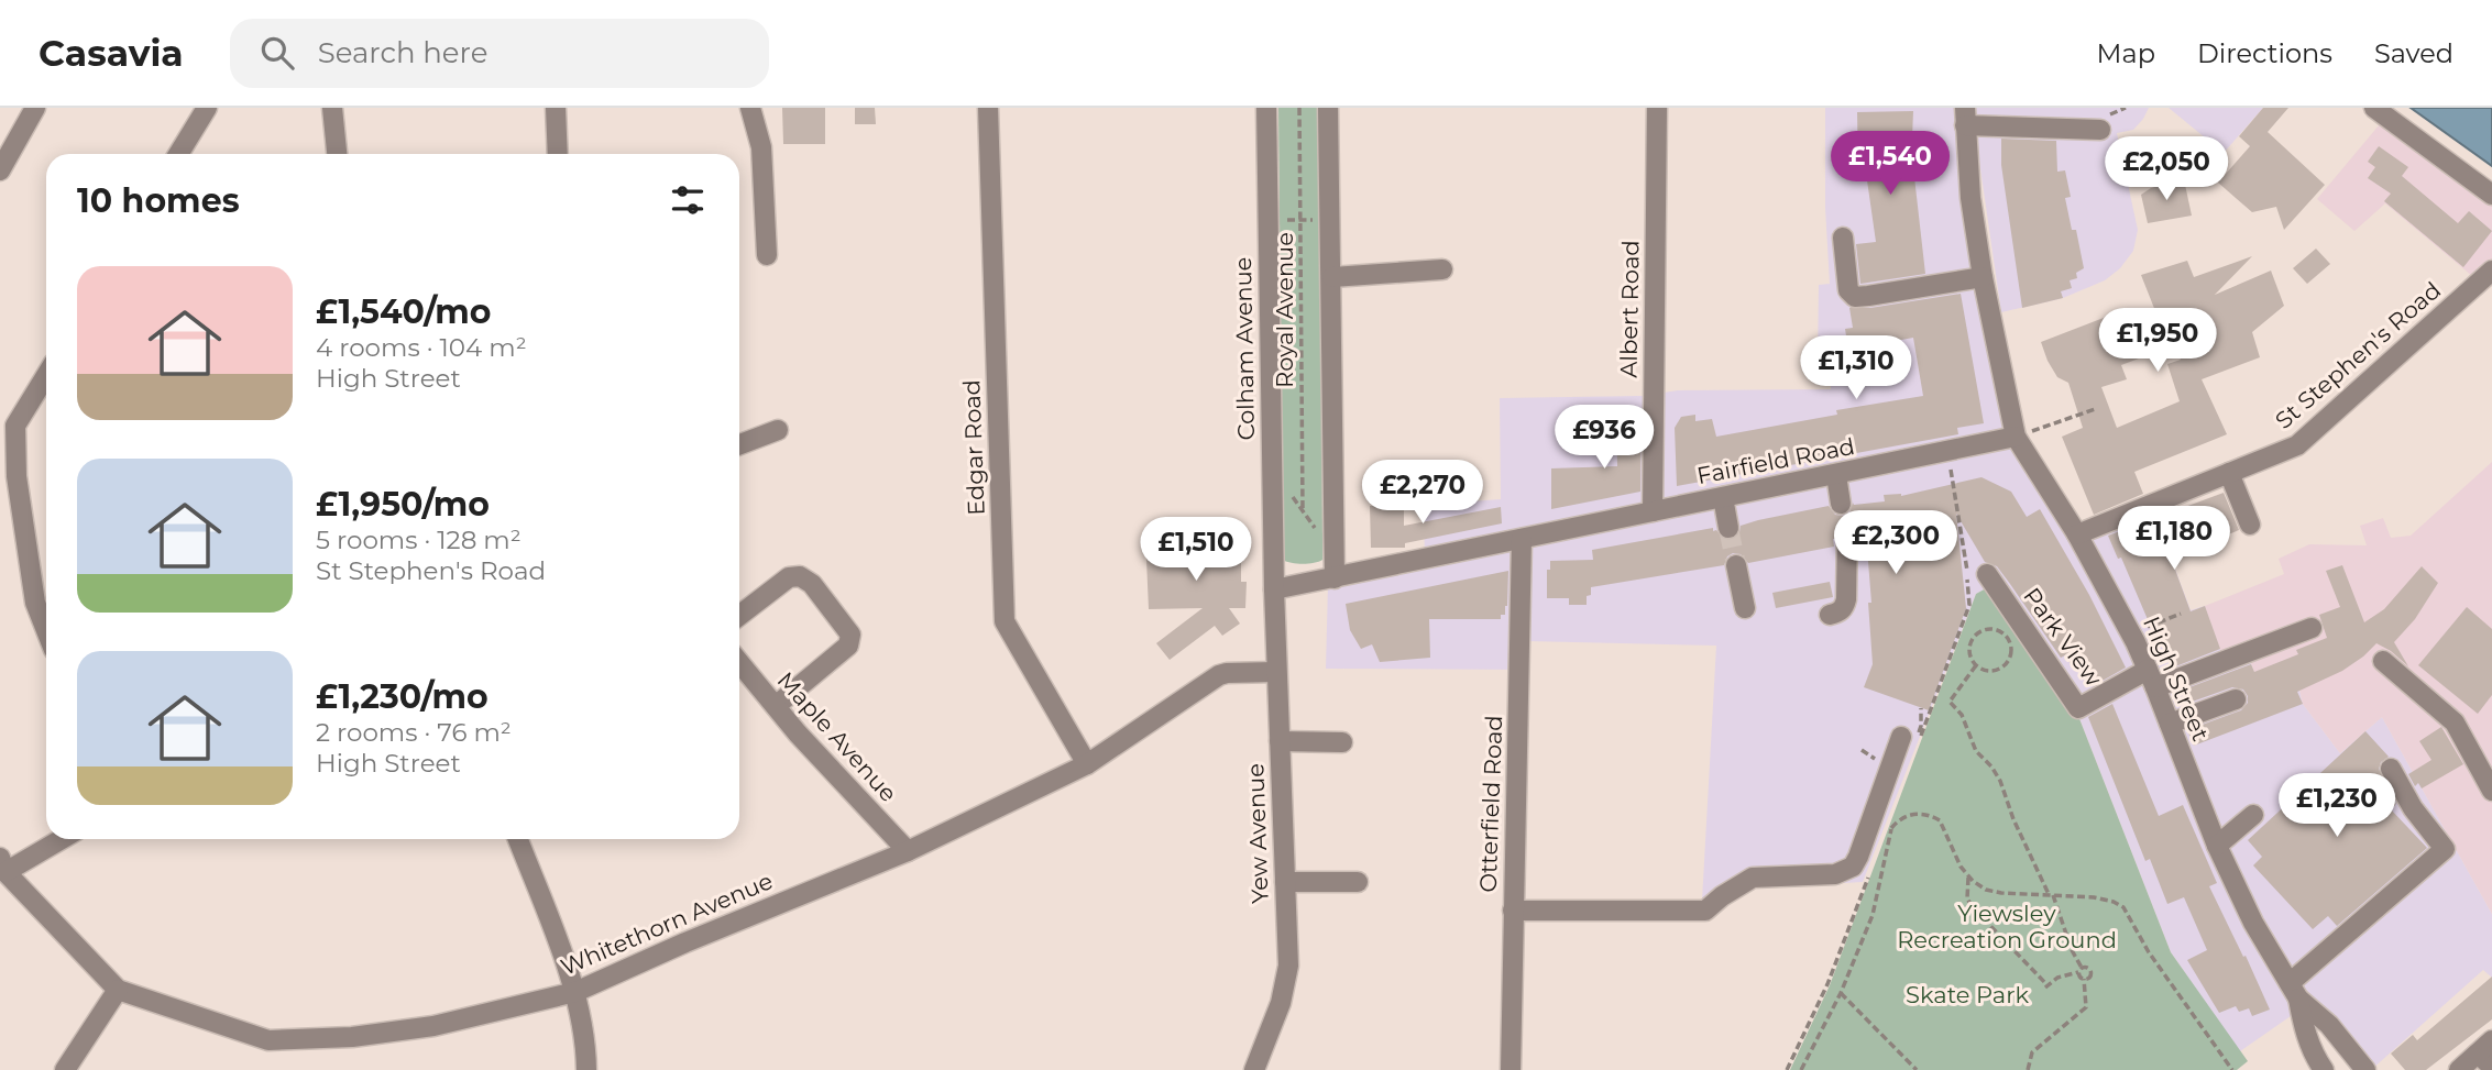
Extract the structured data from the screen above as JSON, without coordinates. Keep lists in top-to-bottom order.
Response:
{
  "streets": {
    "street": [
      "Albert Road",
      "Colham Avenue",
      "St Stephen's Road",
      "Edgar Road",
      "Fairfield Road",
      "Park View",
      "High Street",
      "Maple Avenue",
      "Otterfield Road",
      "Yew Avenue",
      "Whitethorn Avenue"
    ],
    "path": ["Royal Avenue"]
  },
  "crossings": [
    ["Albert Road", "Fairfield Road"],
    ["Colham Avenue", "Fairfield Road"],
    ["Colham Avenue", "Yew Avenue"],
    ["St Stephen's Road", "High Street"],
    ["Edgar Road", "Whitethorn Avenue"],
    ["Fairfield Road", "High Street"],
    ["Fairfield Road", "Otterfield Road"],
    ["Fairfield Road", "Yew Avenue"],
    ["Park View", "High Street"],
    ["Maple Avenue", "Whitethorn Avenue"],
    ["Yew Avenue", "Whitethorn Avenue"]
  ],
  "parks": ["Yiewsley Recreation Ground", "Skate Park"],
  "page": {
    "header": "Casavia",
    "search": "Search here",
    "nav": ["Map", "Directions", "Saved"],
    "price": [
      "£1,540",
      "£2,050",
      "£1,950",
      "£1,310",
      "£936",
      "£2,270",
      "£1,180",
      "£2,300",
      "£1,510",
      "£1,230"
    ],
    "heading": "10 homes",
    "list": [
      {
        "name": "£1,540/mo",
        "note": "4 rooms · 104 m² · High Street"
      },
      {
        "name": "£1,950/mo",
        "note": "5 rooms · 128 m² · St Stephen's Road"
      },
      {
        "name": "£1,230/mo",
        "note": "2 rooms · 76 m² · High Street"
      }
    ]
  }
}
